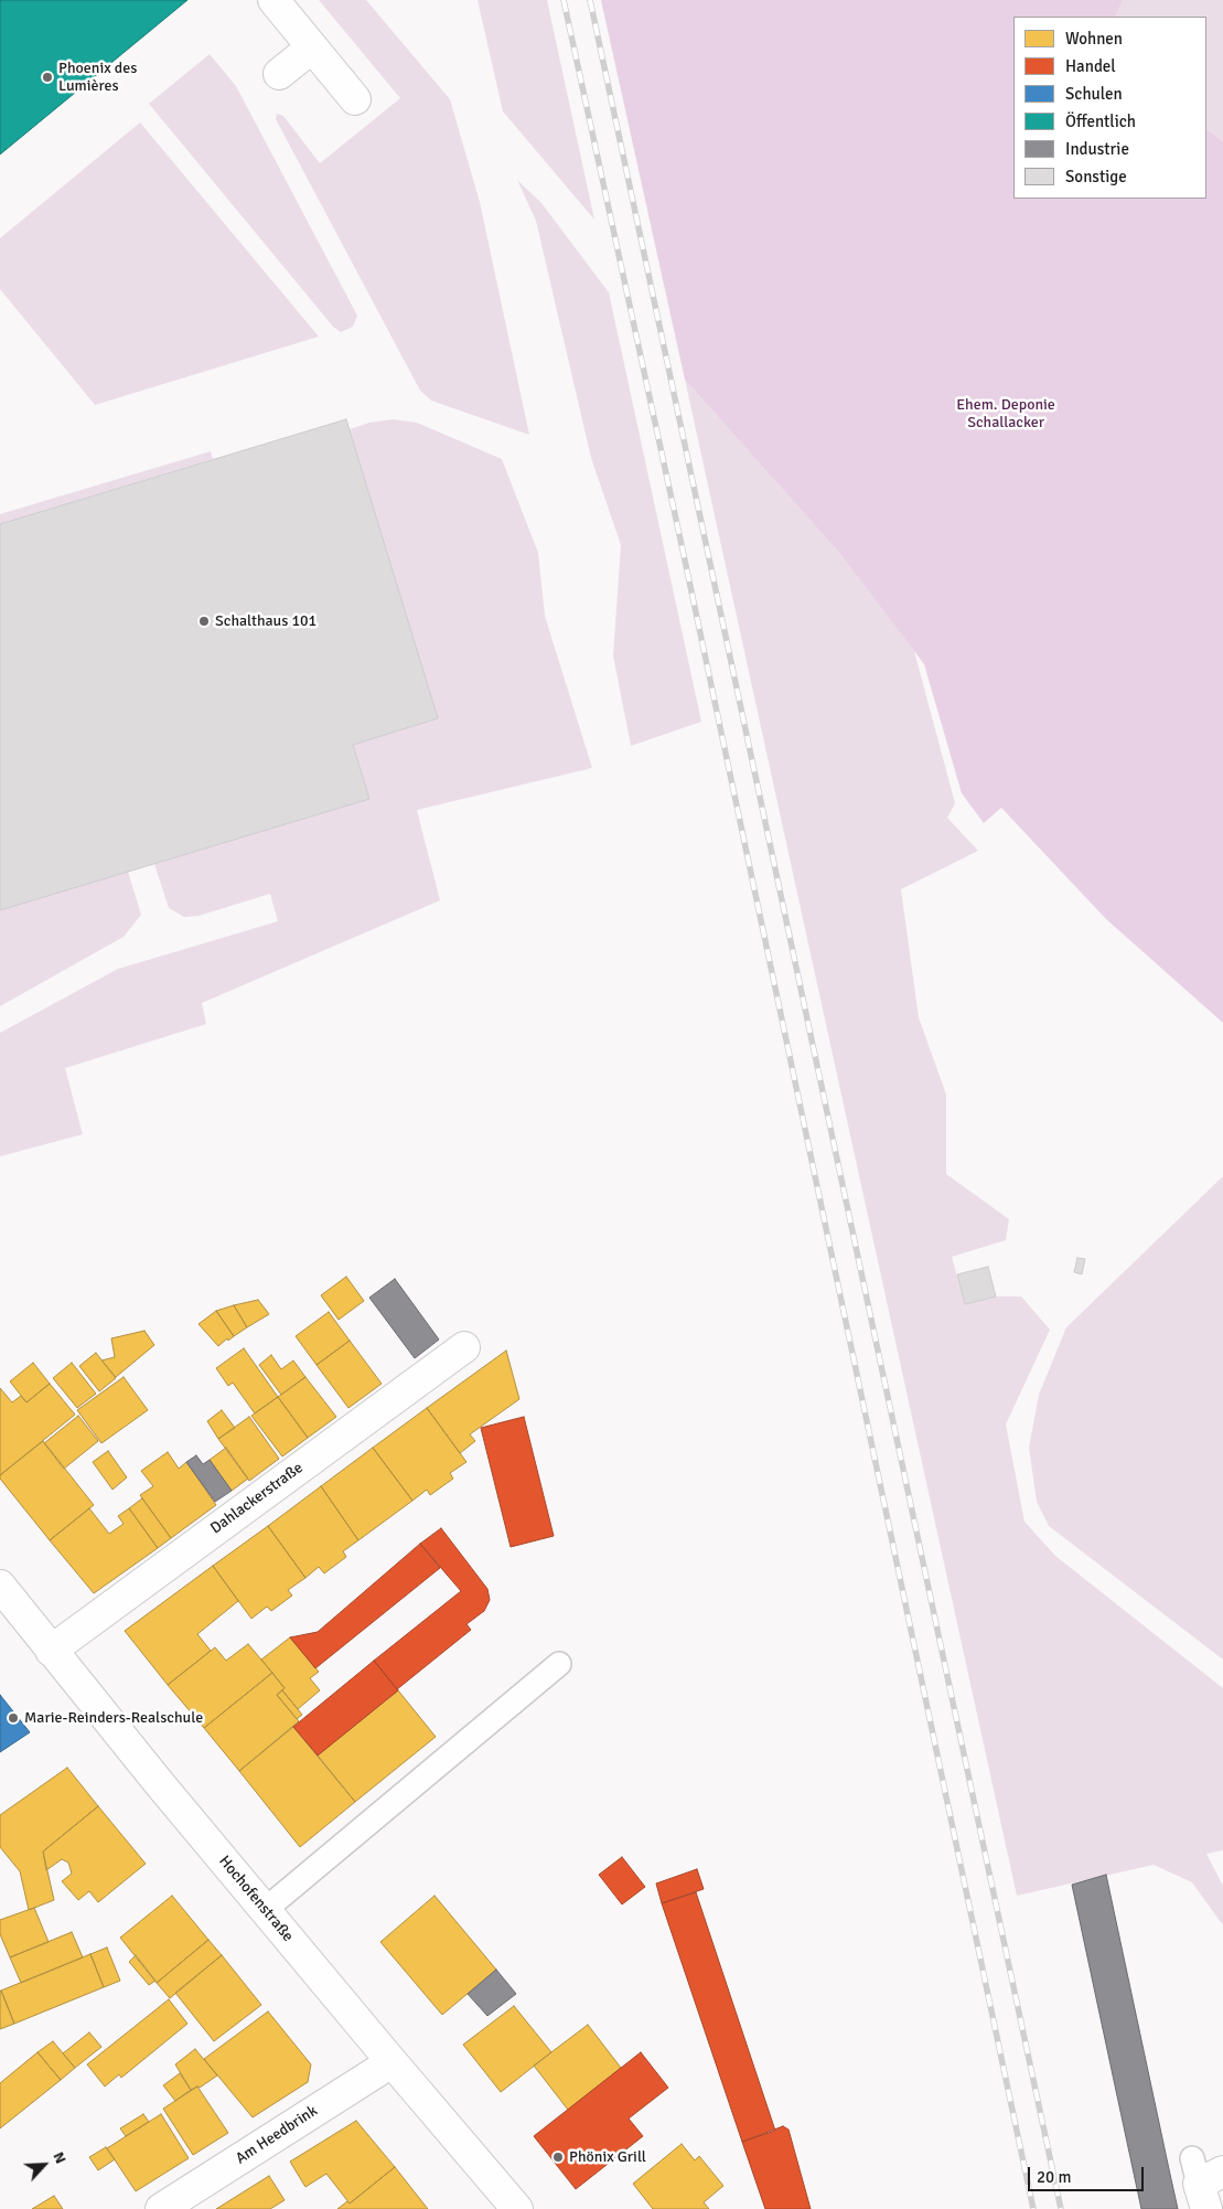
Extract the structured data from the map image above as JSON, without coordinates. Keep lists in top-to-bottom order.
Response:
{
  "streets": {
    "street": ["Dahlackerstraße", "Hochofenstraße", "Am Heedbrink"]
  },
  "crossings": [
    ["Dahlackerstraße", "Hochofenstraße"],
    ["Hochofenstraße", "Am Heedbrink"]
  ],
  "parks": ["Ehem. Deponie Schallacker"],
  "places": [
    "Phoenix des Lumières",
    "Schalthaus 101",
    "Marie-Reinders-Realschule",
    "Phönix Grill"
  ],
  "legend": [
    "Wohnen",
    "Handel",
    "Schulen",
    "Öffentlich",
    "Industrie",
    "Sonstige"
  ],
  "scale_bar": "20 m",
  "north": "top right"
}
